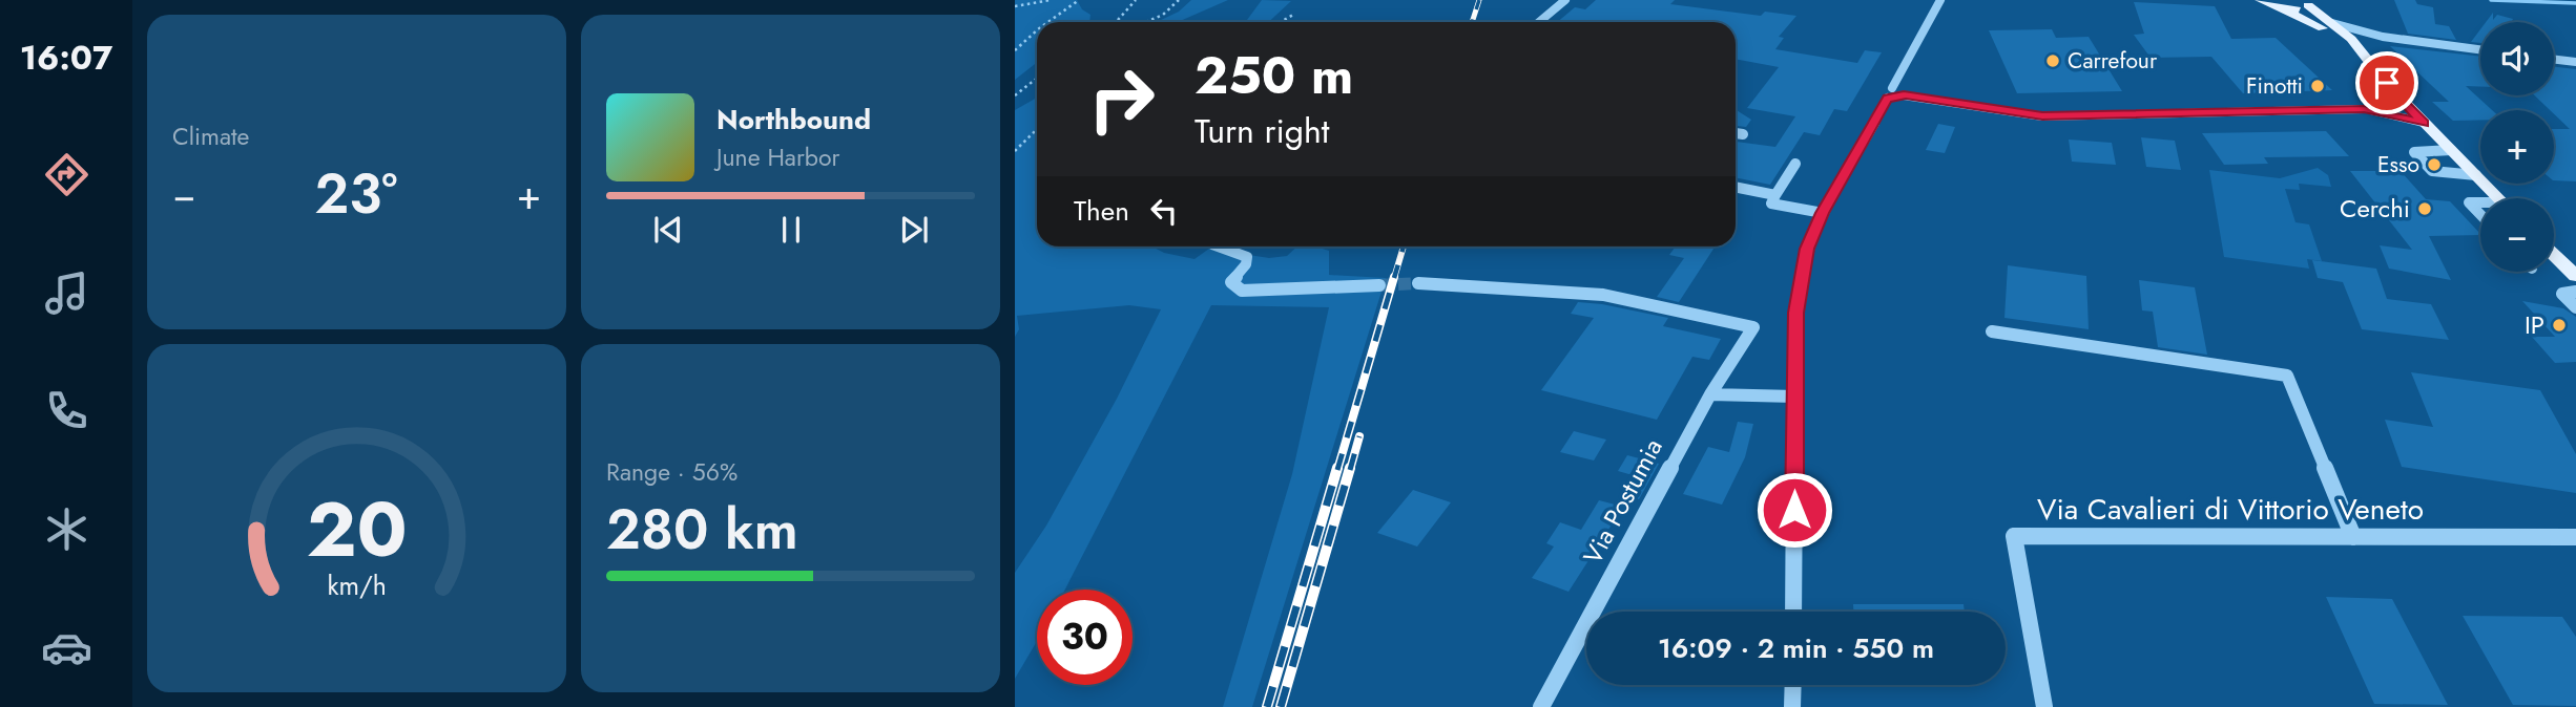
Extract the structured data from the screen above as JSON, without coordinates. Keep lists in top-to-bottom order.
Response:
{
  "streets": {
    "street": ["Via Postumia", "Via Cavalieri di Vittorio Veneto"]
  },
  "places": [
    "Carrefour",
    "Finotti",
    "Esso",
    "Cerchi",
    "IP"
  ],
  "page": {
    "tabs": "16:07",
    "tile": [
      "Climate",
      ["Range · 56%", "280 km"]
    ],
    "map_buttons": ["+", "−"],
    "turn": ["250 m", "Turn right"],
    "song": ["Northbound", "June Harbor"],
    "heat": ["−", "23°", "+"],
    "then": "Then",
    "limit": "30",
    "trip": "16:09 · 2 min · 550 m",
    "gauge": ["20", "km/h"]
  }
}
